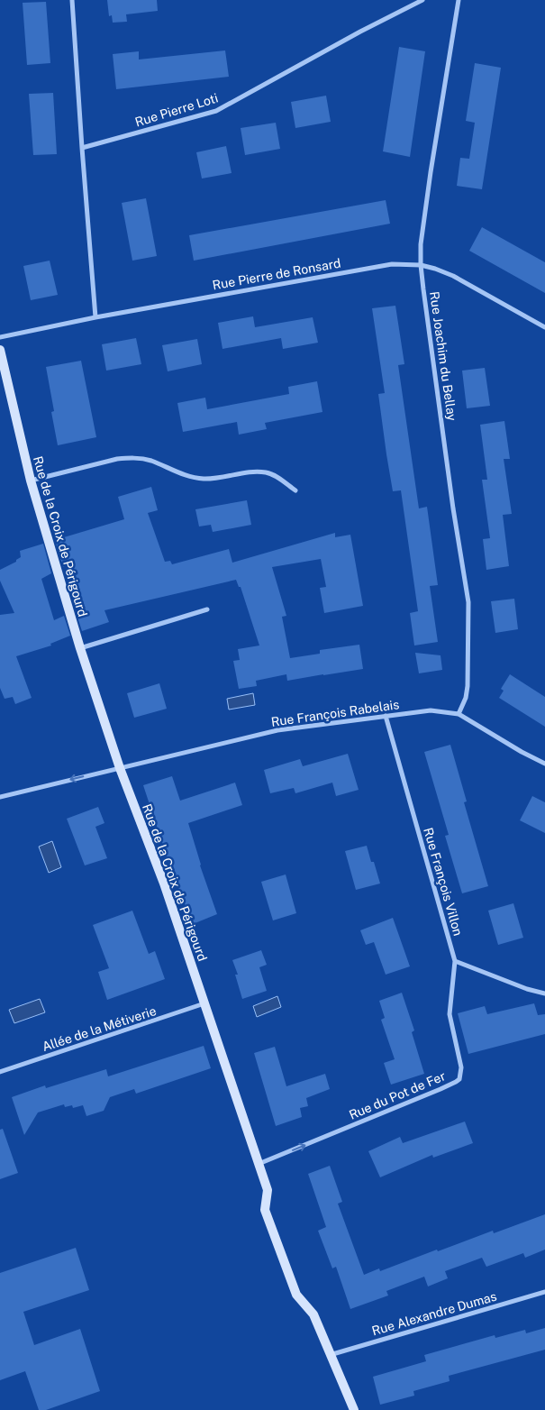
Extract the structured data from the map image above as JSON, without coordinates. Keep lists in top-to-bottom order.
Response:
{
  "streets": {
    "street": [
      "Rue Pierre Loti",
      "Rue Pierre de Ronsard",
      "Rue Joachim du Bellay",
      "Rue de la Croix de Périgourd",
      "Rue François Rabelais",
      "Rue François Villon",
      "Allée de la Métiverie",
      "Rue du Pot de Fer",
      "Rue Alexandre Dumas"
    ]
  },
  "crossings": [
    ["Rue Pierre de Ronsard", "Rue Joachim du Bellay"],
    ["Rue Joachim du Bellay", "Rue François Rabelais"],
    ["Rue de la Croix de Périgourd", "Rue François Rabelais"],
    ["Rue de la Croix de Périgourd", "Allée de la Métiverie"],
    ["Rue de la Croix de Périgourd", "Rue du Pot de Fer"],
    ["Rue de la Croix de Périgourd", "Rue Alexandre Dumas"],
    ["Rue François Rabelais", "Rue François Villon"],
    ["Rue François Villon", "Rue du Pot de Fer"]
  ],
  "one_way": ["Rue du Pot de Fer"]
}
